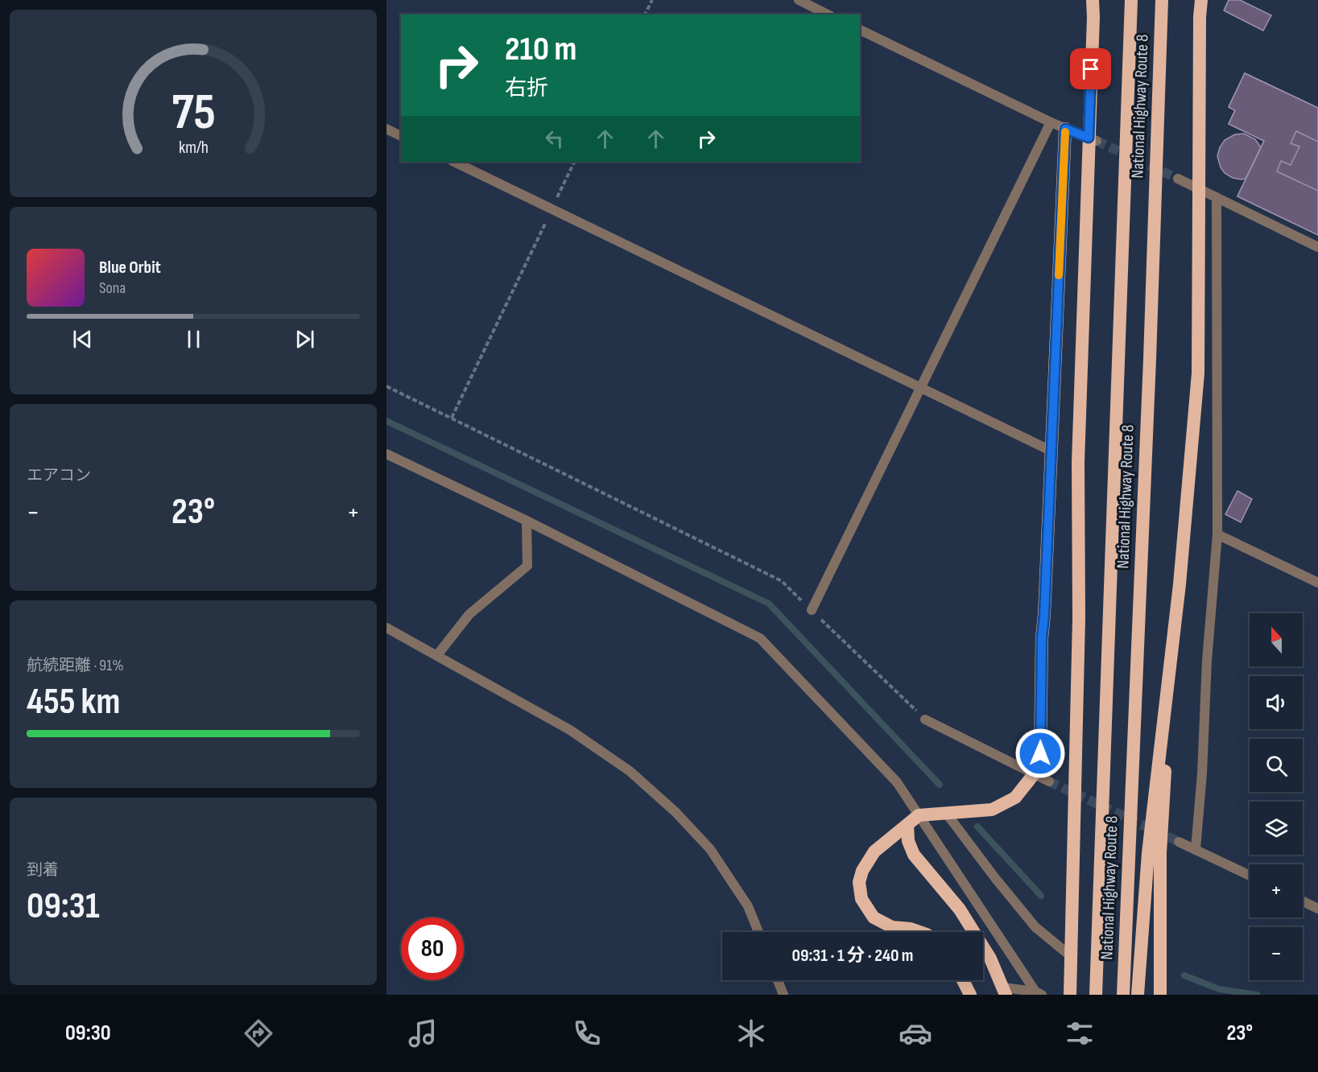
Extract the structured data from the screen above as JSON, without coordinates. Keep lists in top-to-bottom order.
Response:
{
  "streets": {
    "highway": ["National Highway Route 8"]
  },
  "north": "top",
  "page": {
    "turn": ["210 m", "右折"],
    "song": ["Blue Orbit", "Sona"],
    "tile": [
      "エアコン",
      ["航続距離 · 91%", "455 km"],
      ["到着", "09:31"]
    ],
    "heat": ["−", "23°", "+"],
    "map_buttons": ["+", "−"],
    "limit": "80",
    "trip": "09:31 · 1 分 · 240 m",
    "tabs": ["09:30", "23°"],
    "gauge": ["75", "km/h"]
  }
}
